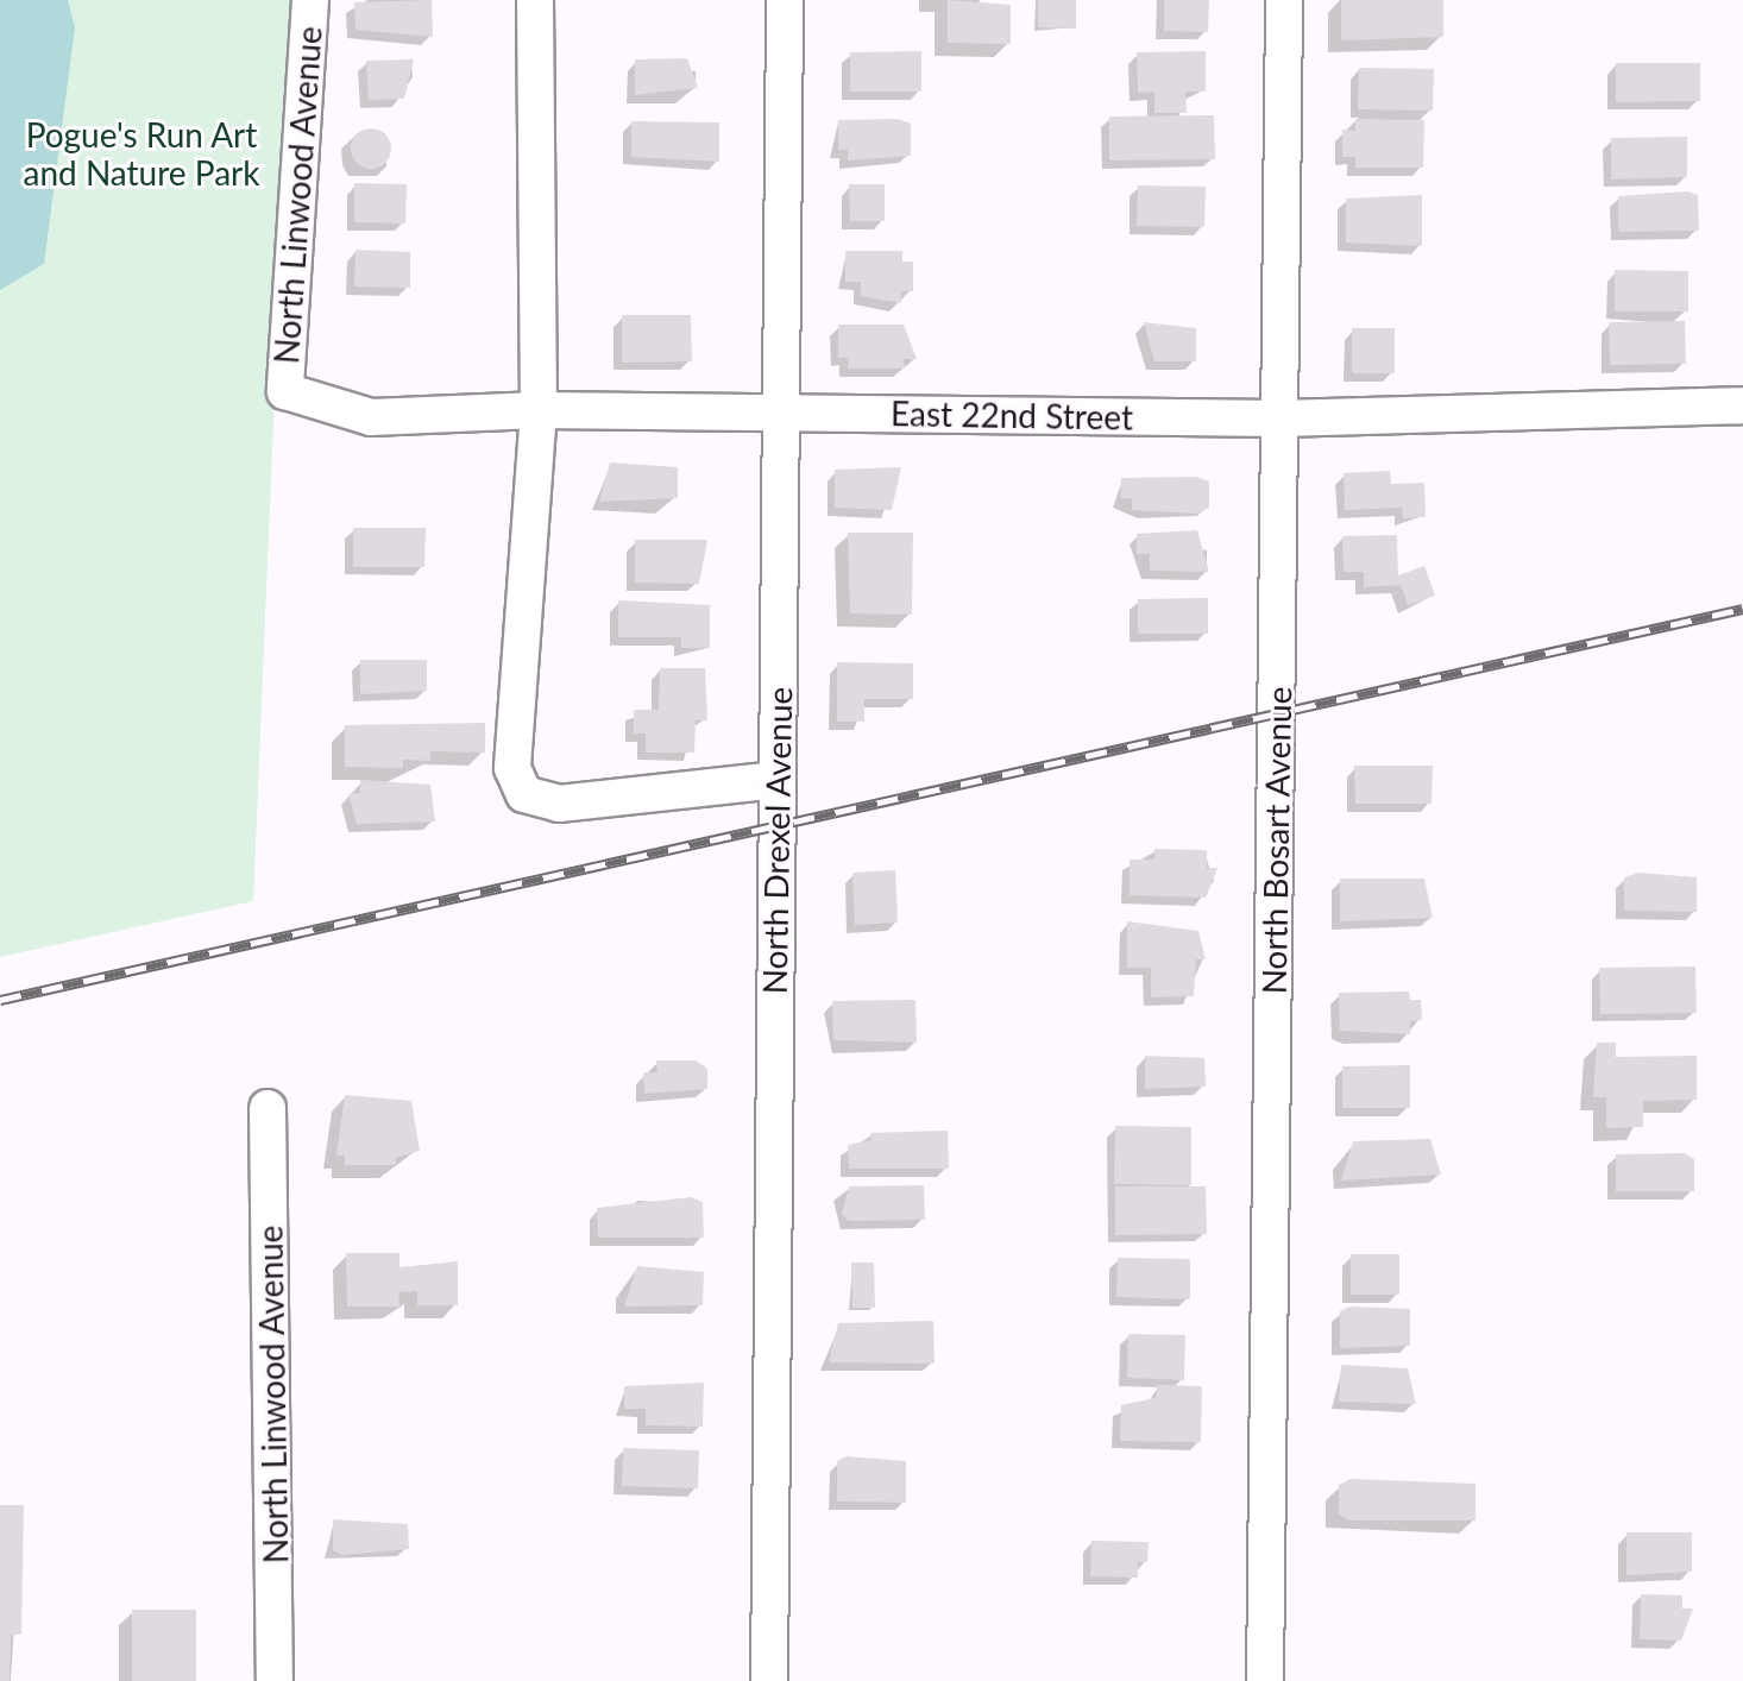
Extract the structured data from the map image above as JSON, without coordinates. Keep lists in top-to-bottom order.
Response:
{
  "streets": {
    "street": [
      "North Linwood Avenue",
      "East 22nd Street",
      "North Drexel Avenue",
      "North Bosart Avenue"
    ]
  },
  "crossings": [
    ["North Linwood Avenue", "East 22nd Street"],
    ["East 22nd Street", "North Drexel Avenue"],
    ["East 22nd Street", "North Bosart Avenue"]
  ],
  "parks": ["Pogue's Run Art and Nature Park"]
}
